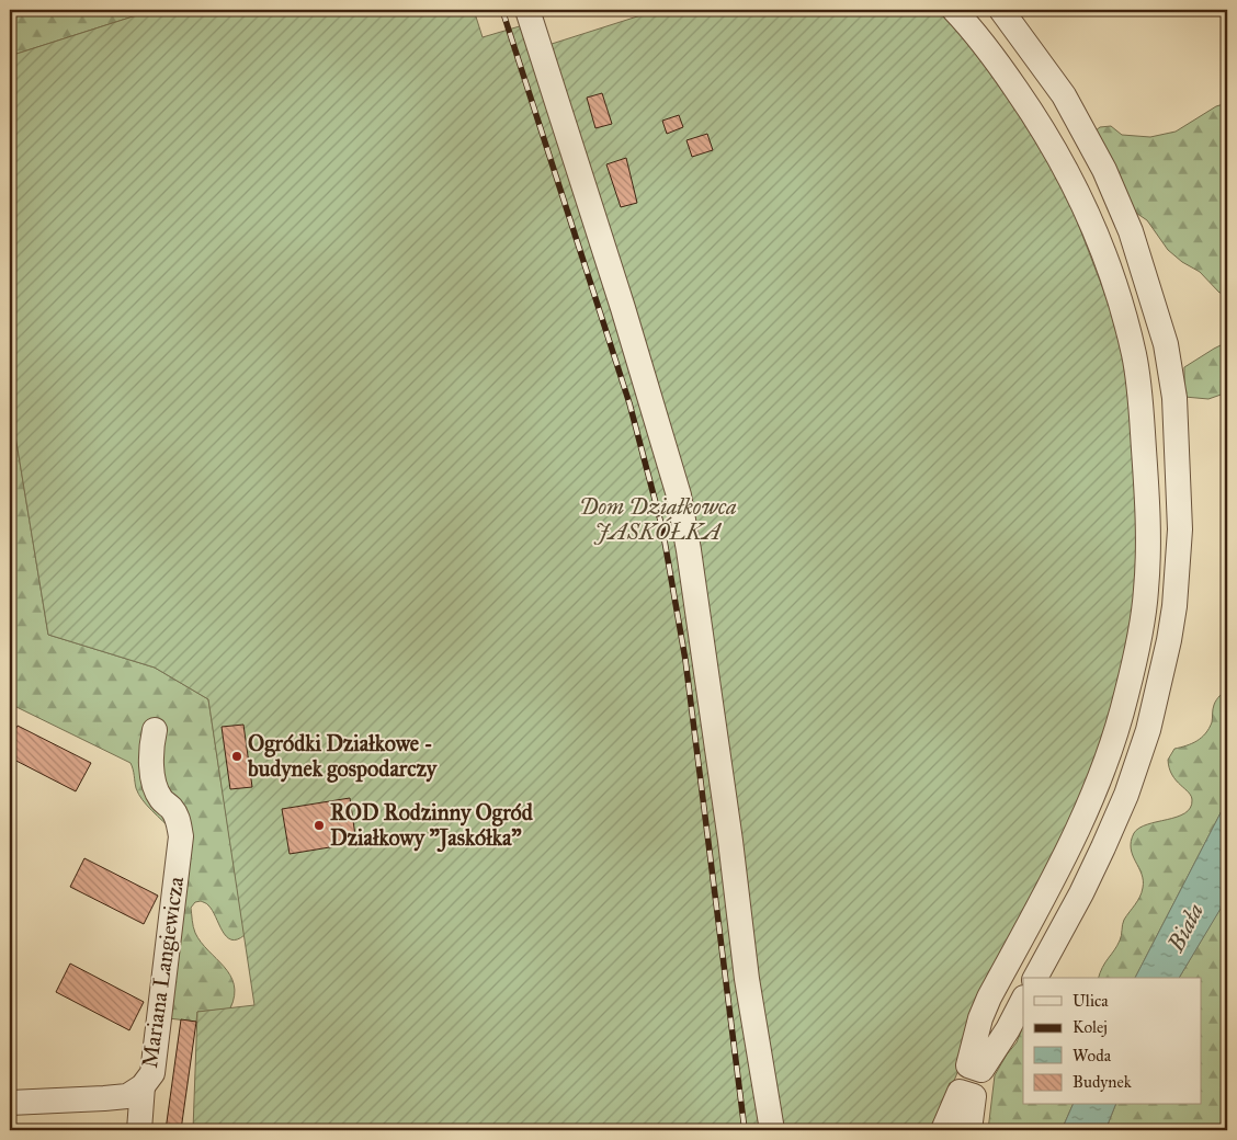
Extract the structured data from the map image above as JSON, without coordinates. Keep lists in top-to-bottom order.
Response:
{
  "streets": {
    "street": ["Mariana Langiewicza"]
  },
  "water": ["Biała"],
  "parks": ["Dom Działkowca JASKÓŁKA"],
  "places": ["Ogródki Działkowe - budynek gospodarczy", "ROD Rodzinny Ogród Działkowy \"Jaskółka\""],
  "legend": [
    "Ulica",
    "Kolej",
    "Woda",
    "Budynek"
  ]
}
